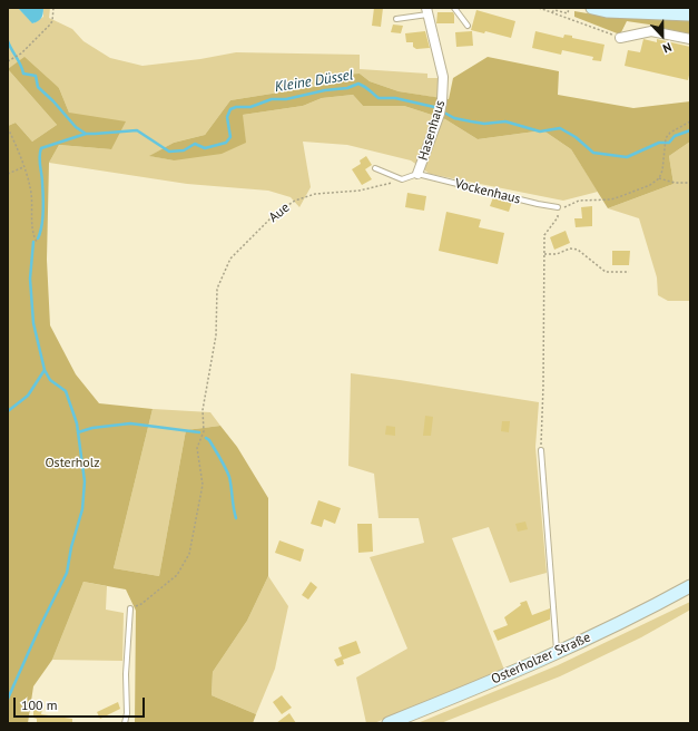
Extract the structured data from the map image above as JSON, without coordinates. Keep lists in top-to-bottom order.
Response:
{
  "streets": {
    "main road": ["Osterholzer Straße"],
    "street": ["Hasenhaus"],
    "lane": ["Vockenhaus"],
    "path": ["Aue"]
  },
  "crossings": [
    ["Hasenhaus", "Vockenhaus"]
  ],
  "water": ["Kleine Düssel"],
  "parks": ["Osterholz"],
  "scale_bar": "100 m",
  "north": "bottom"
}
